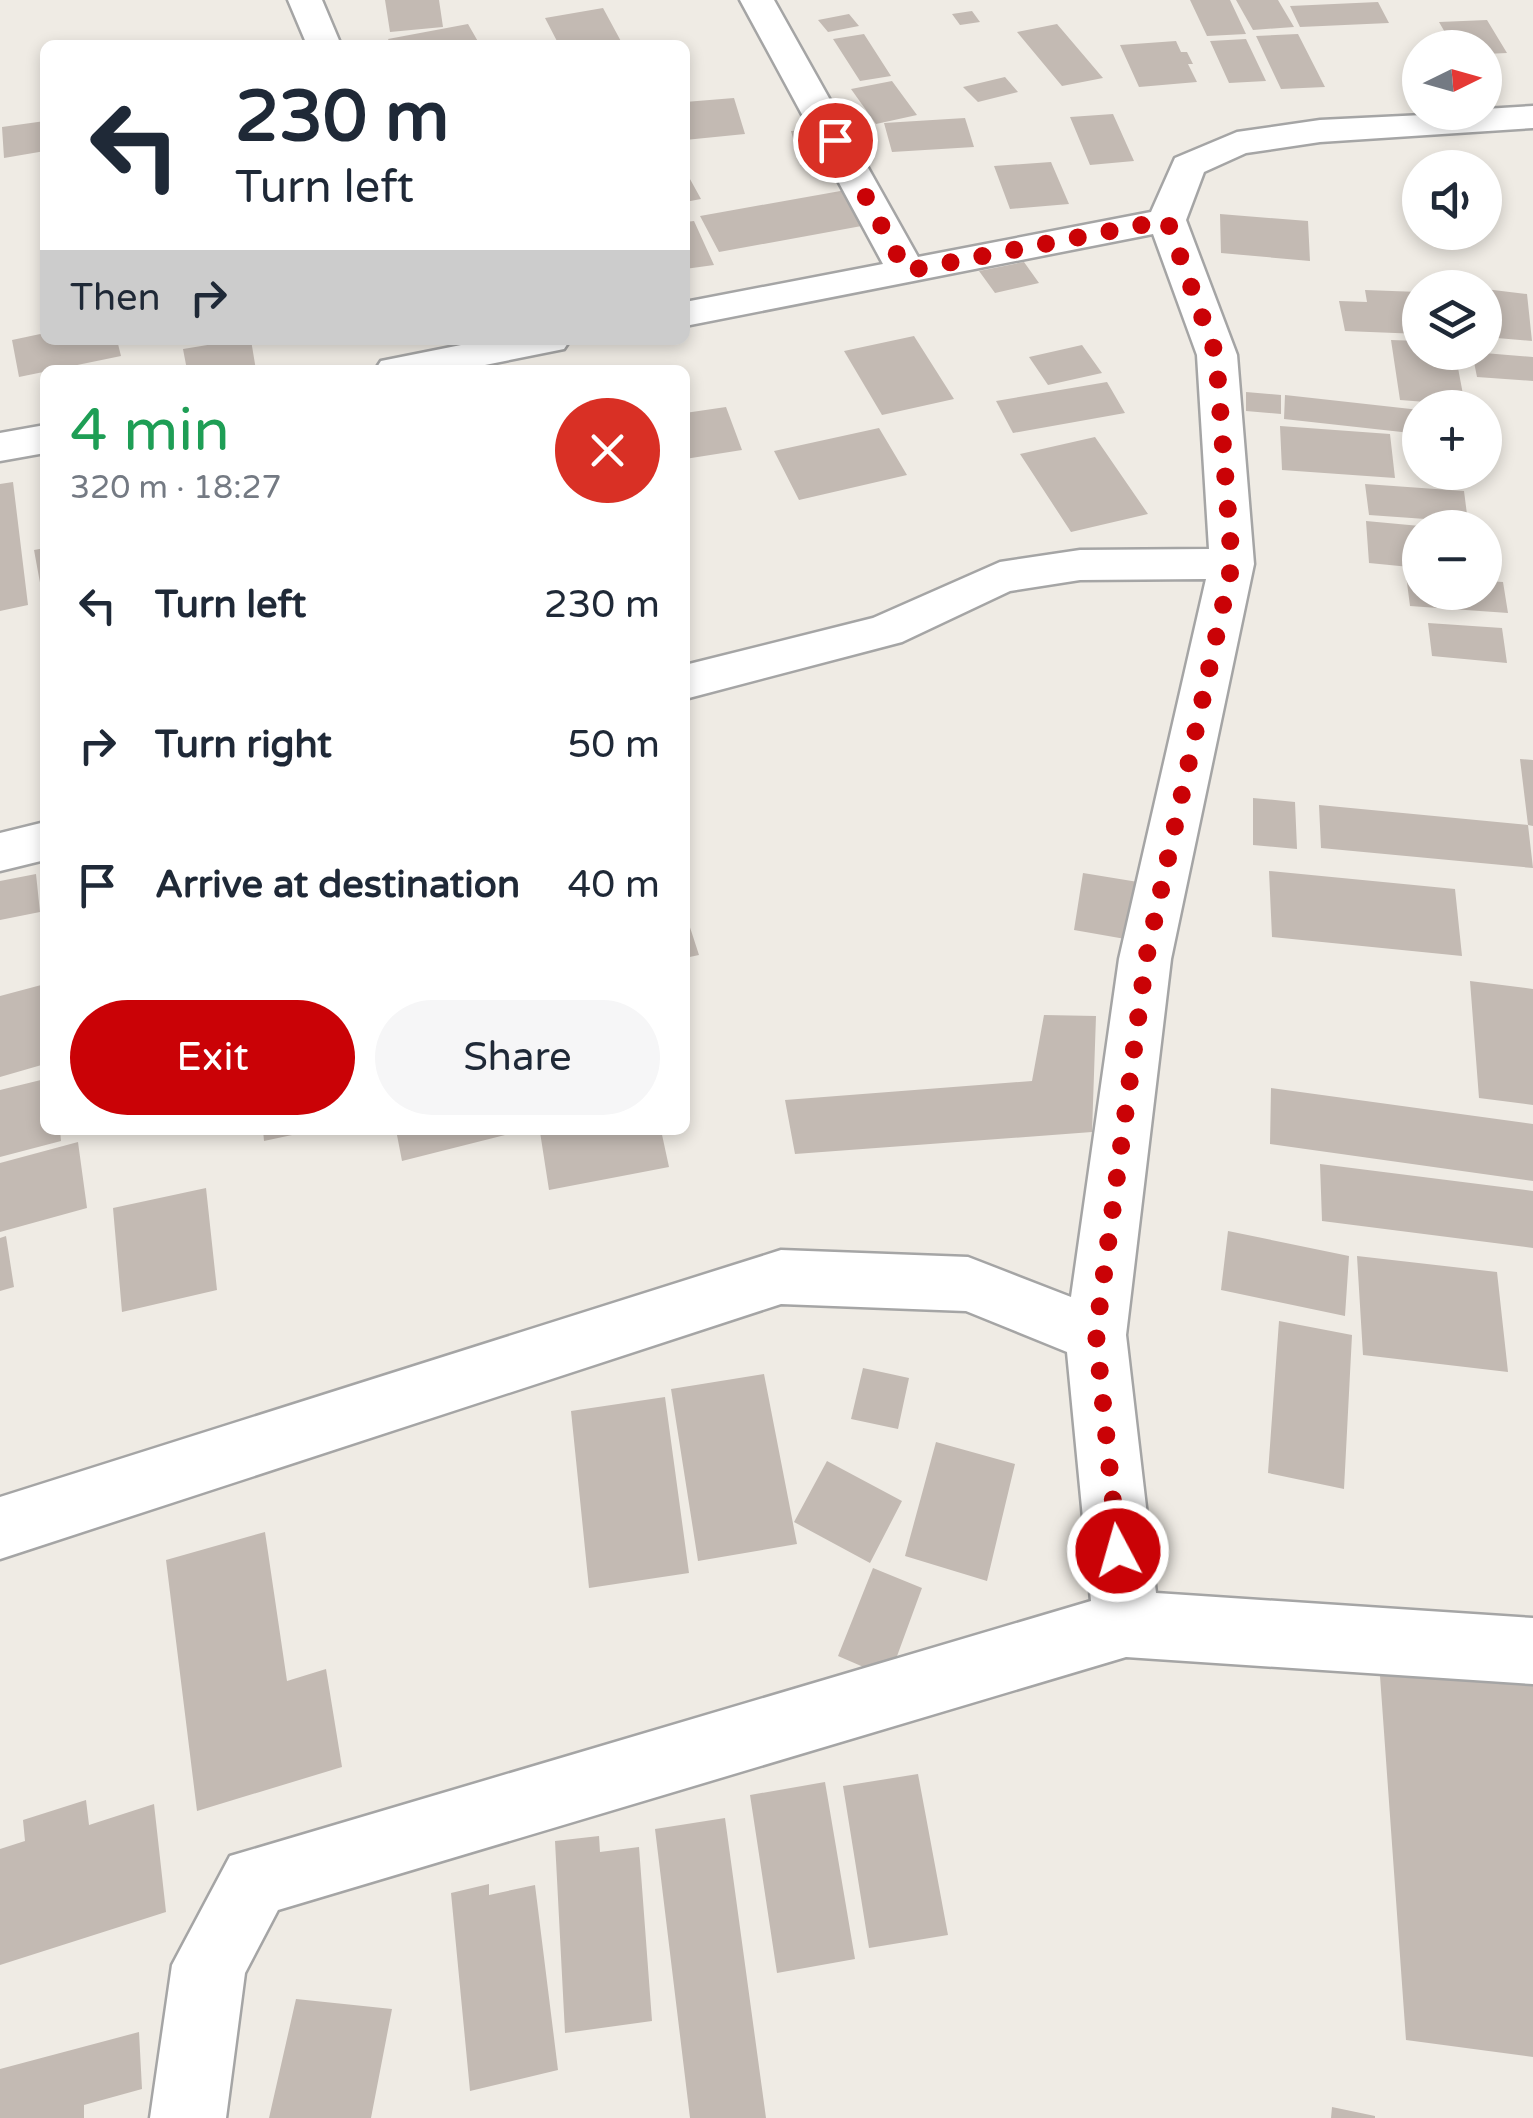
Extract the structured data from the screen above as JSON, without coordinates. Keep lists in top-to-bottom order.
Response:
{
  "north": "right",
  "page": {
    "map_buttons": ["+", "−"],
    "turn": ["230 m", "Turn left"],
    "then": "Then",
    "heading": ["4 min", "320 m · 18:27"],
    "list": [
      {
        "name": "Turn left",
        "value": "230 m"
      },
      {
        "name": "Turn right",
        "value": "50 m"
      },
      {
        "name": "Arrive at destination",
        "value": "40 m"
      }
    ],
    "buttons": ["Exit", "Share"]
  }
}
